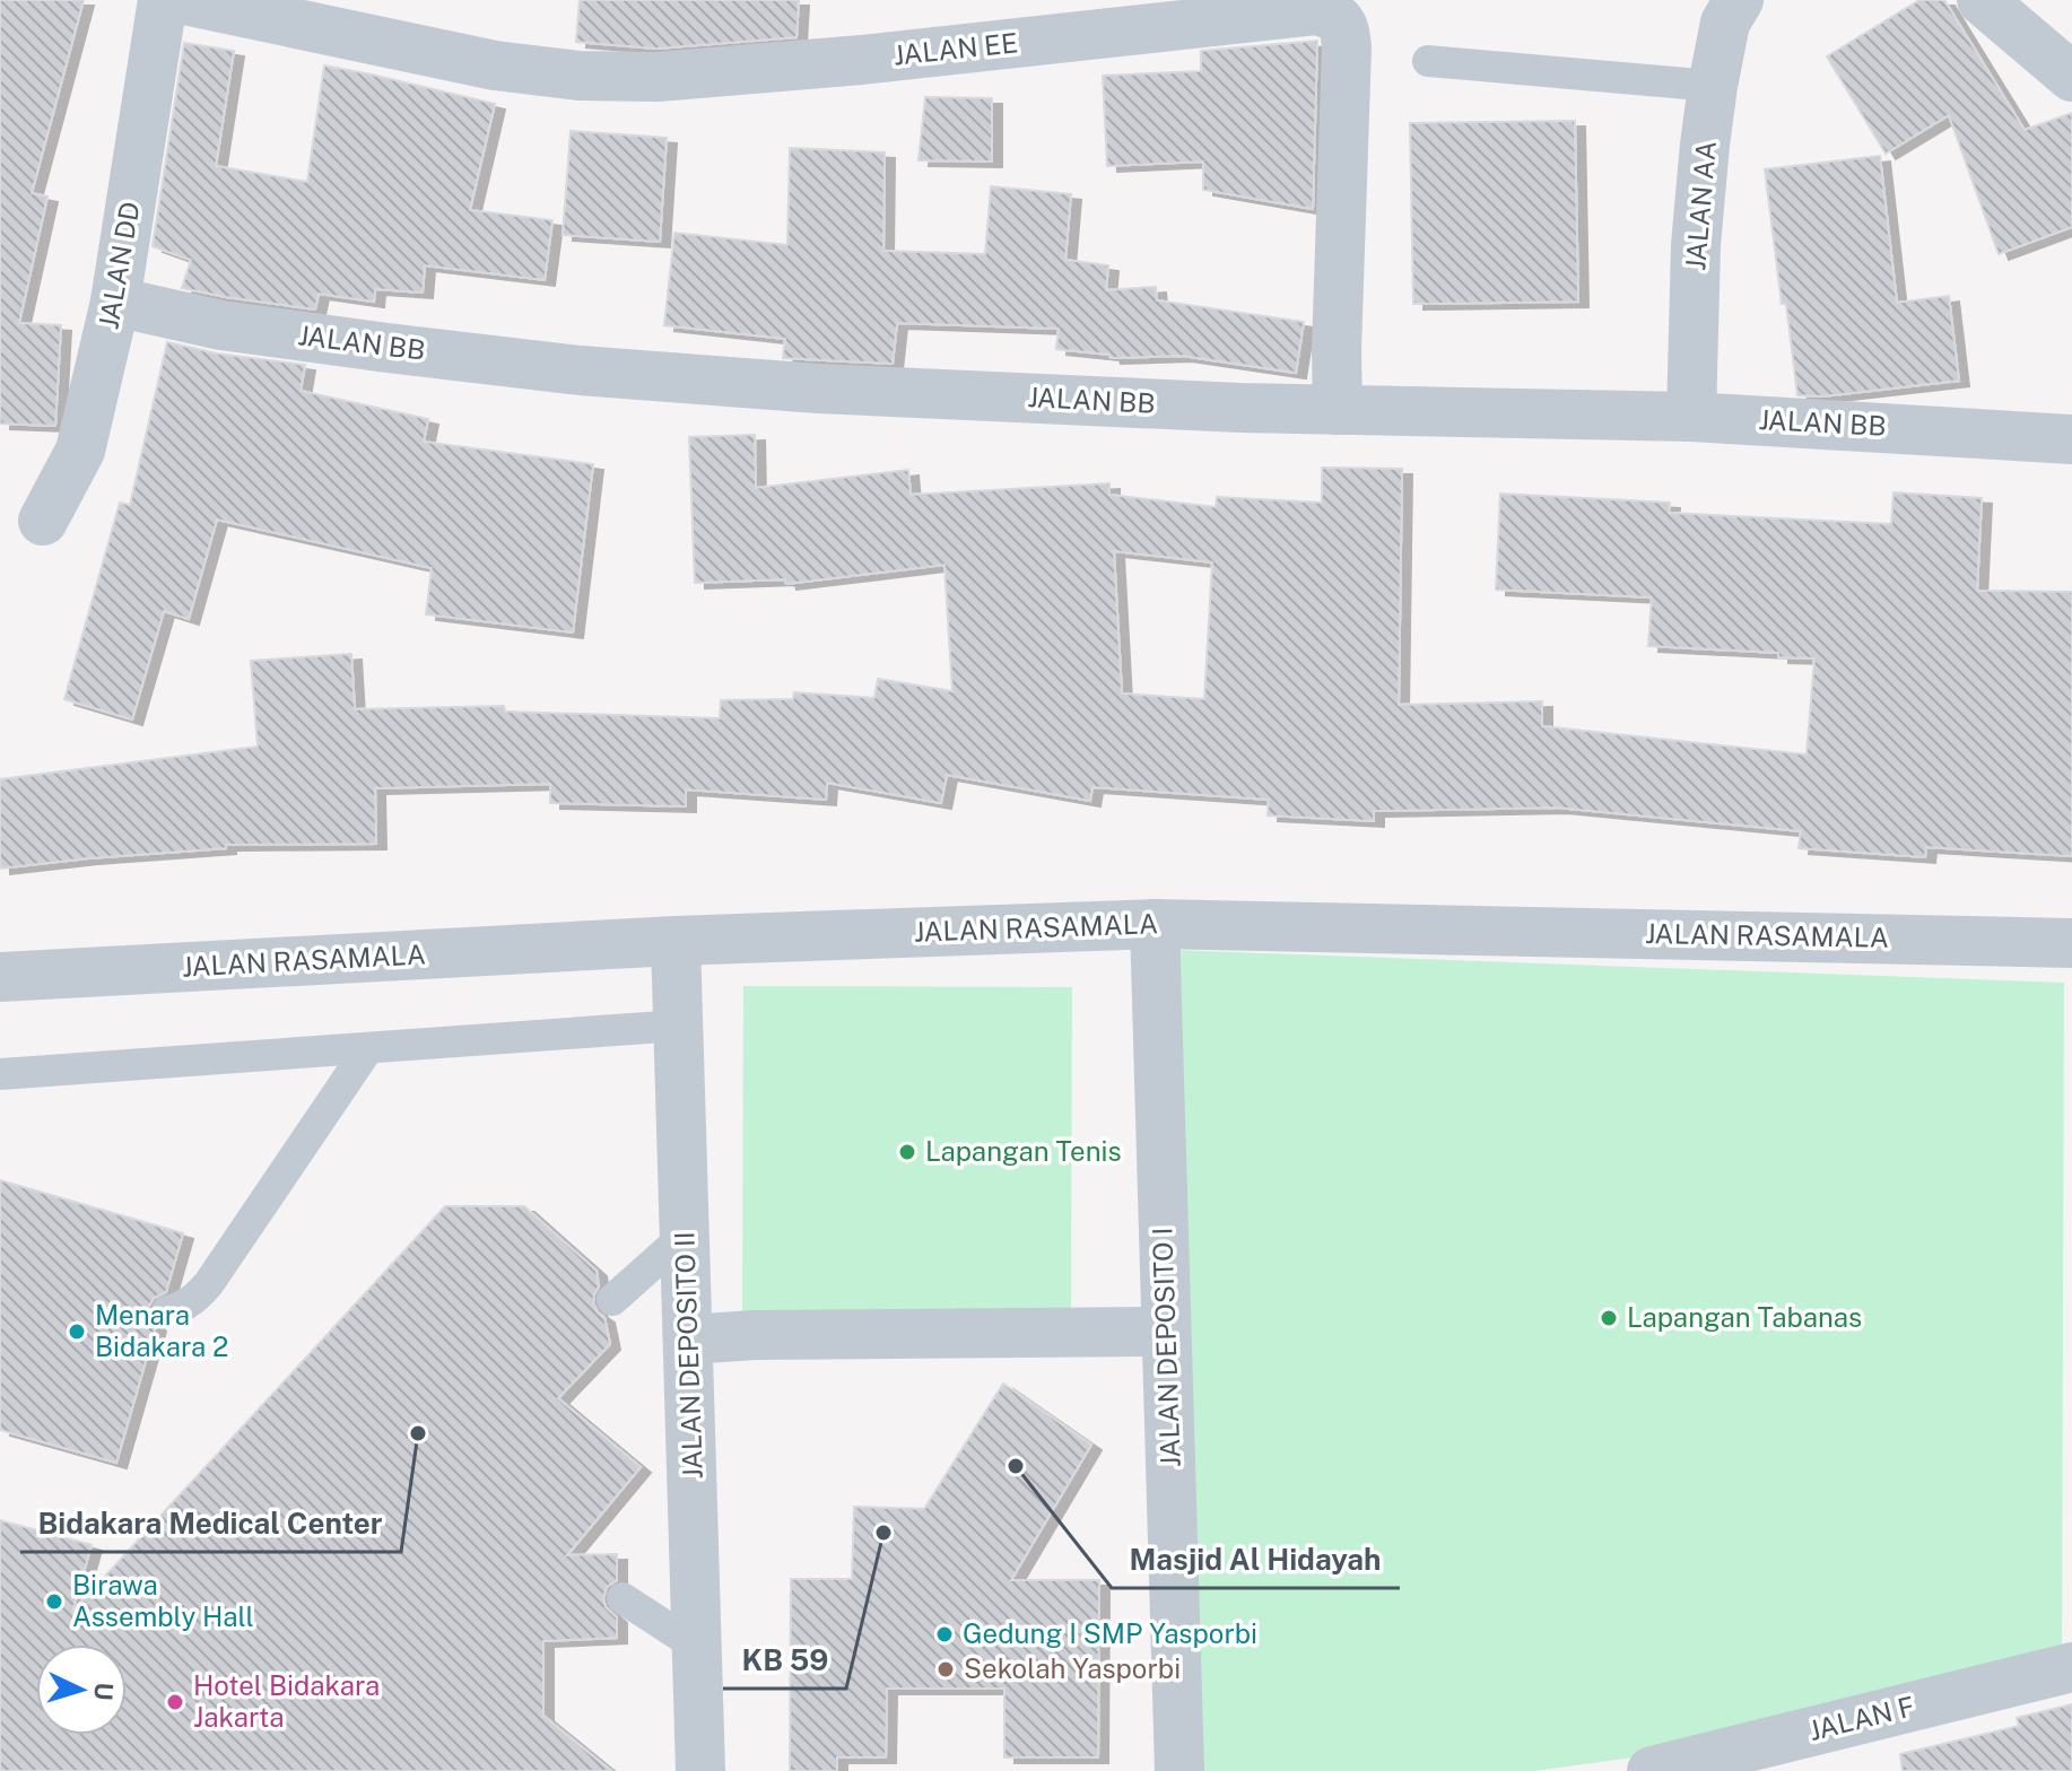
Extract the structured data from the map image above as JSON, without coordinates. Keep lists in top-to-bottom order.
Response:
{
  "streets": {
    "street": [
      "JALAN EE",
      "JALAN AA",
      "JALAN DD",
      "JALAN BB",
      "JALAN RASAMALA",
      "JALAN DEPOSITO I",
      "JALAN DEPOSITO II",
      "JALAN F"
    ]
  },
  "crossings": [
    ["JALAN EE", "JALAN BB"],
    ["JALAN AA", "JALAN BB"],
    ["JALAN DD", "JALAN BB"],
    ["JALAN RASAMALA", "JALAN DEPOSITO I"],
    ["JALAN RASAMALA", "JALAN DEPOSITO II"]
  ],
  "places": [
    "Lapangan Tenis",
    "Lapangan Tabanas",
    "Menara Bidakara 2",
    "Bidakara Medical Center",
    "Masjid Al Hidayah",
    "KB 59",
    "Birawa Assembly Hall",
    "Gedung I SMP Yasporbi",
    "Sekolah Yasporbi",
    "Hotel Bidakara Jakarta"
  ],
  "north": "right"
}
